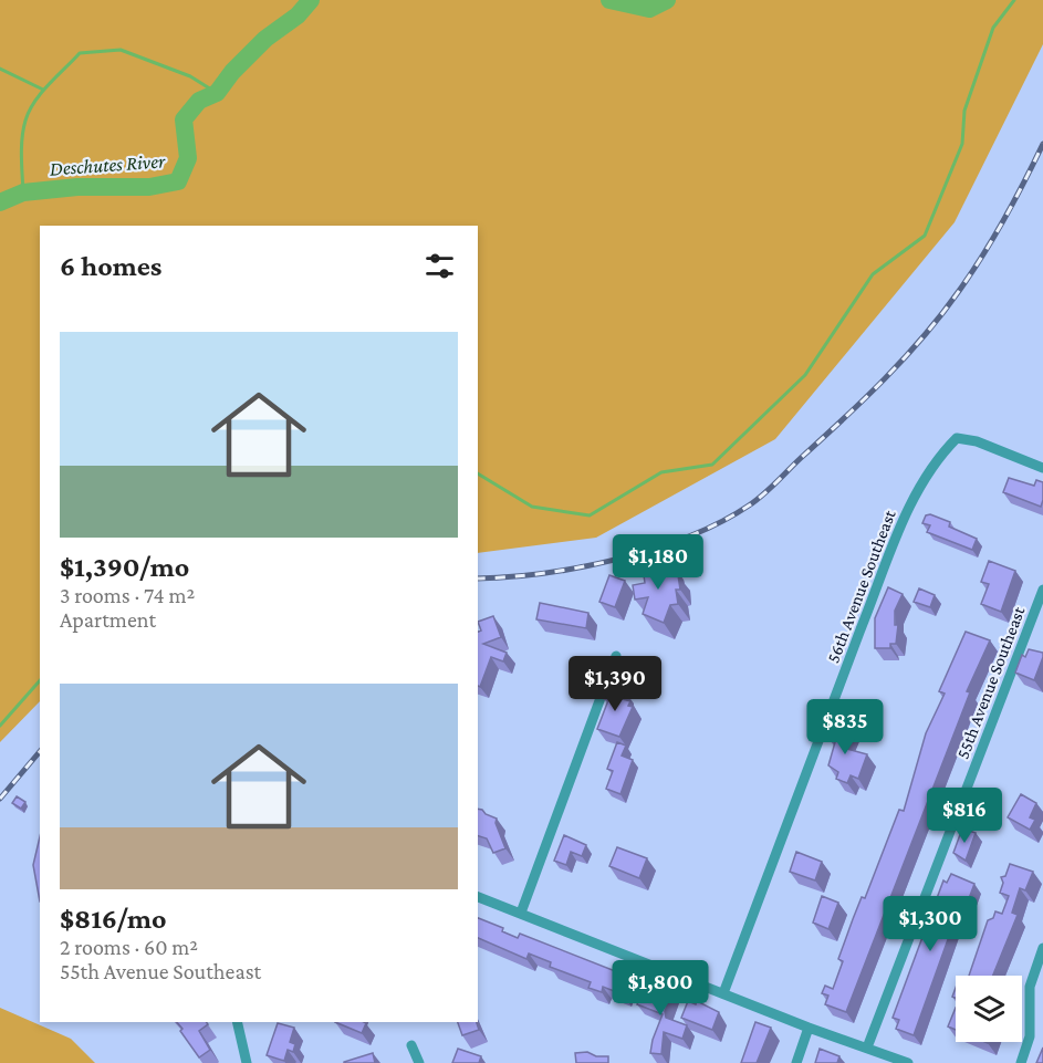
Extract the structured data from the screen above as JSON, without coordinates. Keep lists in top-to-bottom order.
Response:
{
  "streets": {
    "street": ["56th Avenue Southeast", "55th Avenue Southeast"]
  },
  "water": ["Deschutes River"],
  "page": {
    "heading": "6 homes",
    "list": [
      {
        "name": "$1,390/mo",
        "note": "3 rooms · 74 m² · Apartment"
      },
      {
        "name": "$816/mo",
        "note": "2 rooms · 60 m² · 55th Avenue Southeast"
      }
    ],
    "price": [
      "$1,180",
      "$1,390",
      "$835",
      "$816",
      "$1,300",
      "$1,800"
    ]
  }
}
